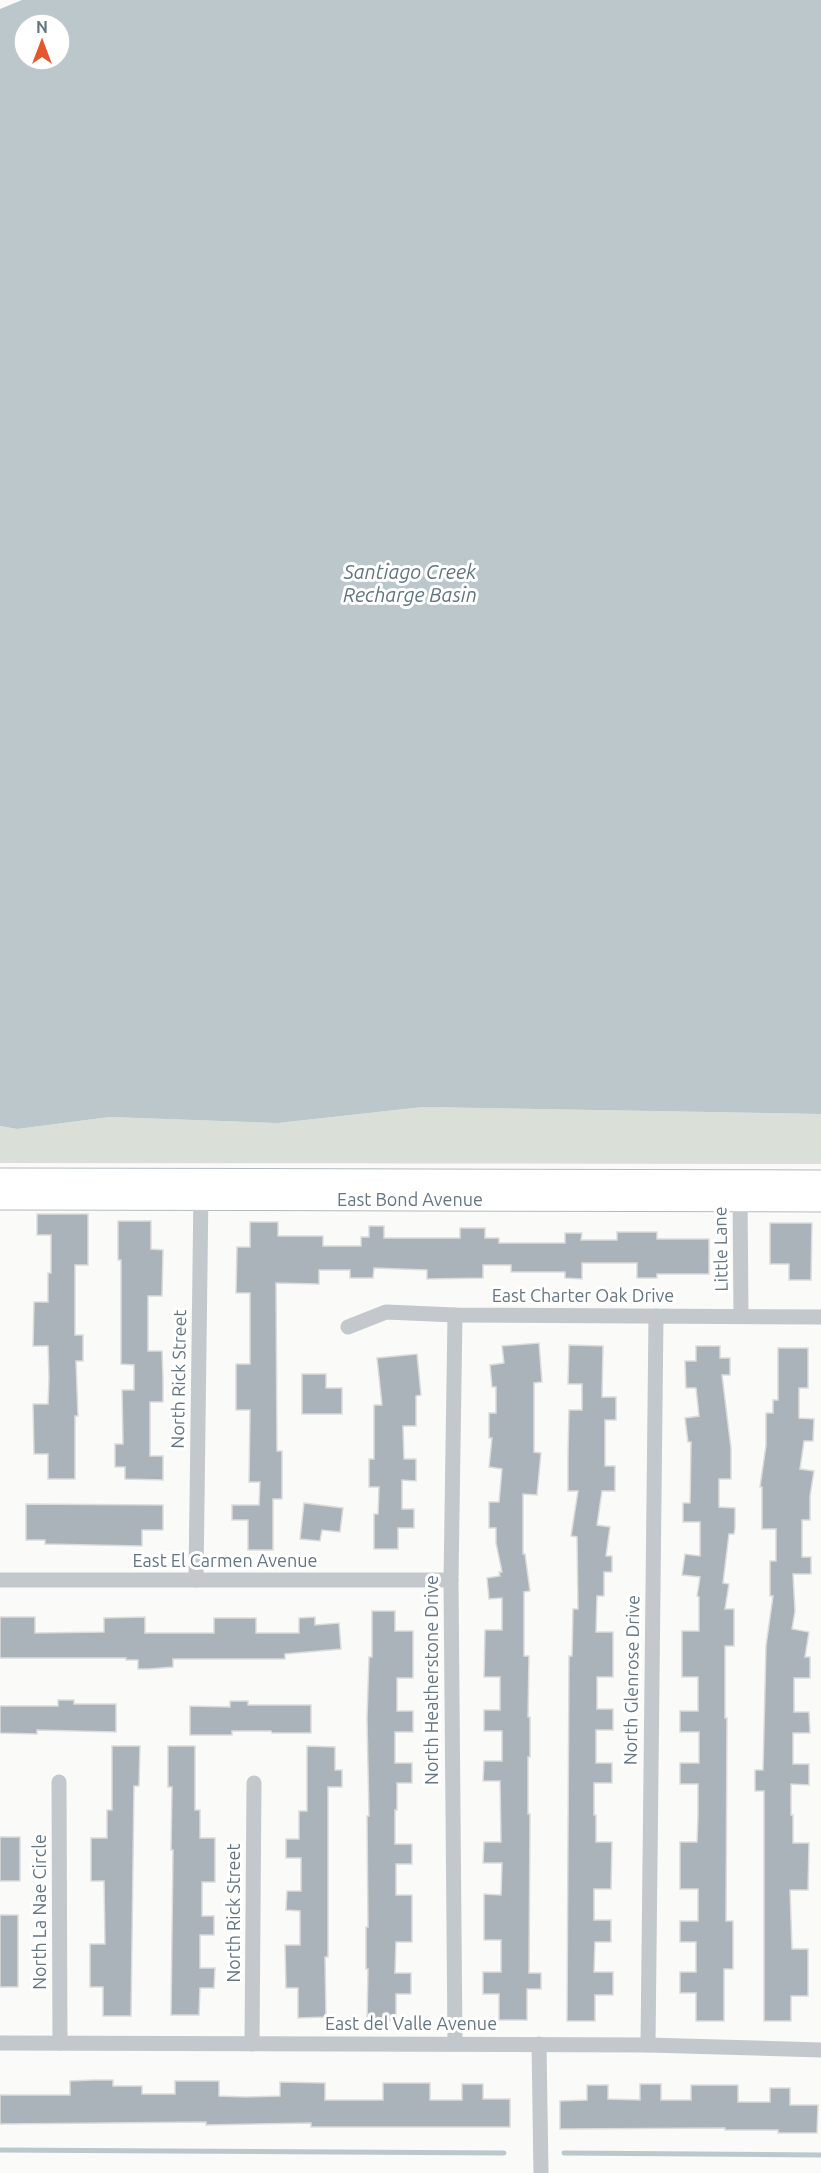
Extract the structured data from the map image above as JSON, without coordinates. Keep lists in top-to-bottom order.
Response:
{
  "streets": {
    "street": [
      "East Bond Avenue",
      "Little Lane",
      "East Charter Oak Drive",
      "North Rick Street",
      "East El Carmen Avenue",
      "North Heatherstone Drive",
      "North Glenrose Drive",
      "North La Nae Circle",
      "East del Valle Avenue"
    ]
  },
  "crossings": [
    ["East Bond Avenue", "Little Lane"],
    ["East Bond Avenue", "North Rick Street"],
    ["Little Lane", "East Charter Oak Drive"],
    ["East Charter Oak Drive", "North Heatherstone Drive"],
    ["East Charter Oak Drive", "North Glenrose Drive"],
    ["North Rick Street", "East El Carmen Avenue"],
    ["North Rick Street", "East del Valle Avenue"],
    ["East El Carmen Avenue", "North Heatherstone Drive"],
    ["North Heatherstone Drive", "East del Valle Avenue"],
    ["North Glenrose Drive", "East del Valle Avenue"],
    ["North La Nae Circle", "East del Valle Avenue"]
  ],
  "water": ["Santiago Creek Recharge Basin"],
  "north": "top"
}
